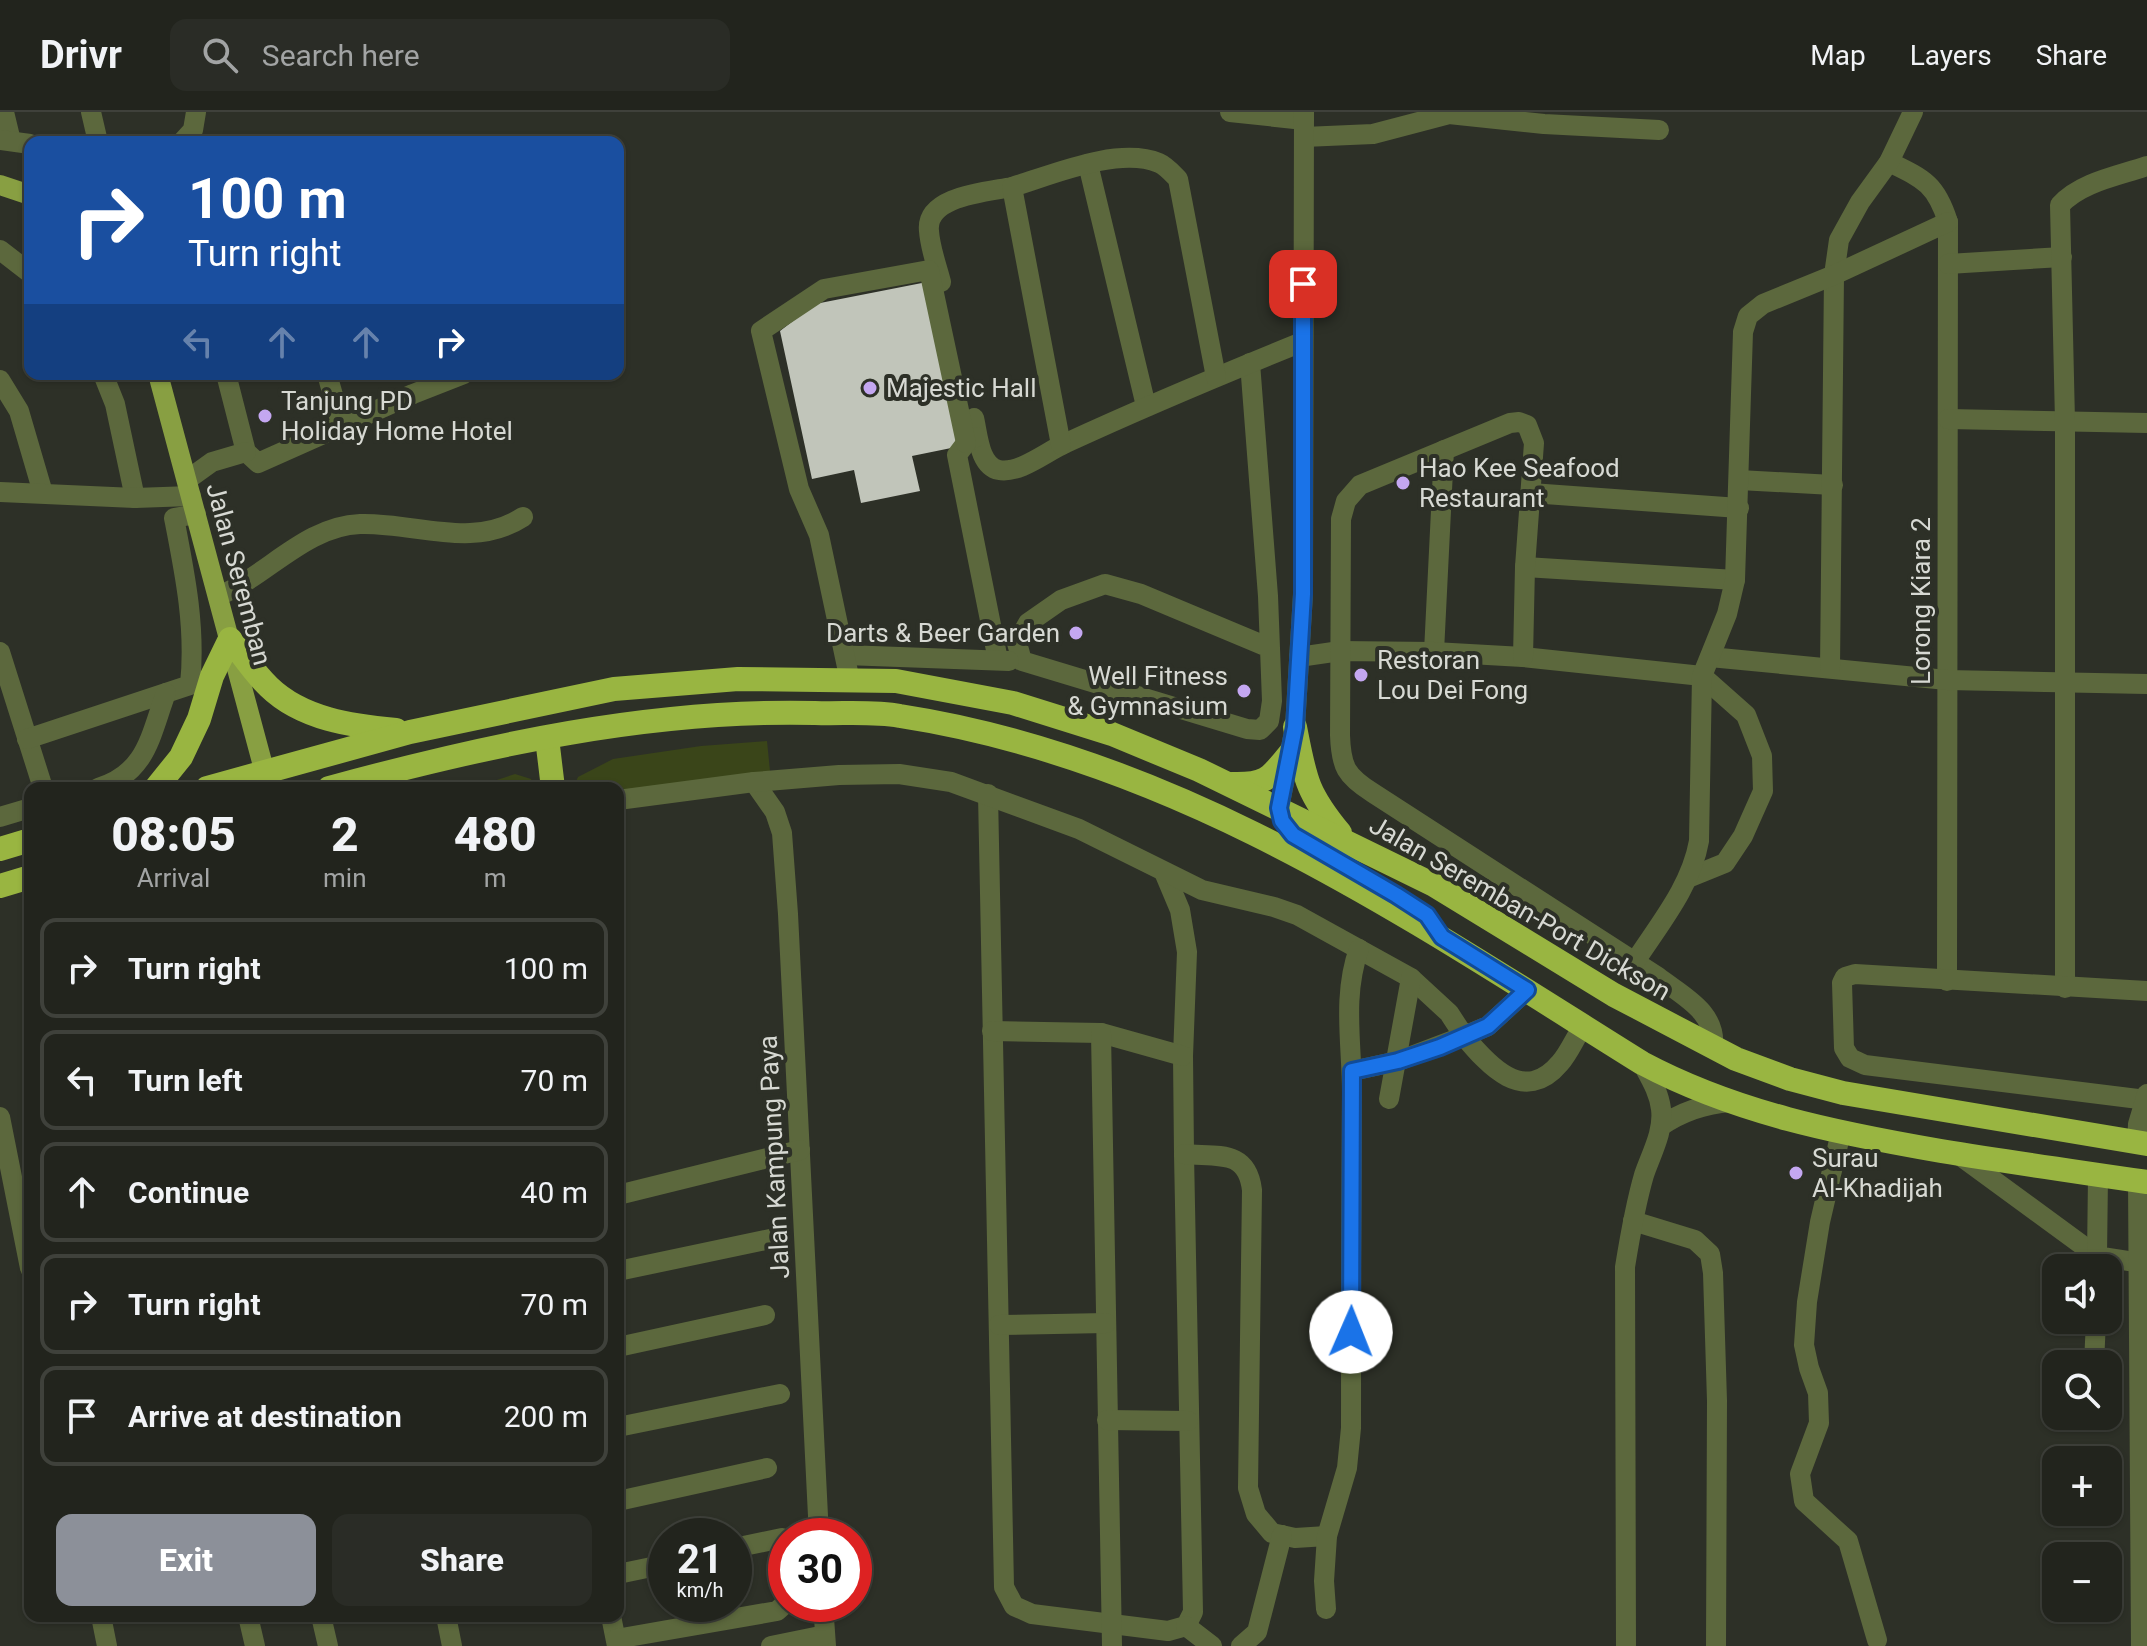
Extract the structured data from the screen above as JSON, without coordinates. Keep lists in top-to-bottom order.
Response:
{
  "streets": {
    "highway": ["Jalan Seremban-Port Dickson"],
    "main road": ["Jalan Seremban"],
    "street": ["Lorong Kiara 2", "Jalan Kampung Paya"]
  },
  "crossings": [
    ["Jalan Seremban", "Jalan Seremban-Port Dickson"]
  ],
  "places": [
    "Majestic Hall",
    "Tanjung PD Holiday Home Hotel",
    "Hao Kee Seafood Restaurant",
    "Darts & Beer Garden",
    "Restoran Lou Dei Fong",
    "Well Fitness & Gymnasium",
    "Surau Al-Khadijah"
  ],
  "page": {
    "header": "Drivr",
    "search": "Search here",
    "nav": ["Map", "Layers", "Share"],
    "turn": ["100 m", "Turn right"],
    "eta": [
      "08:05",
      "Arrival",
      "2",
      "min",
      "480",
      "m"
    ],
    "list": [
      {
        "name": "Turn right",
        "value": "100 m"
      },
      {
        "name": "Turn left",
        "value": "70 m"
      },
      {
        "name": "Continue",
        "value": "40 m"
      },
      {
        "name": "Turn right",
        "value": "70 m"
      },
      {
        "name": "Arrive at destination",
        "value": "200 m"
      }
    ],
    "map_buttons": ["+", "−"],
    "buttons": ["Exit", "Share"],
    "speed": "21 km/h",
    "limit": "30"
  }
}
